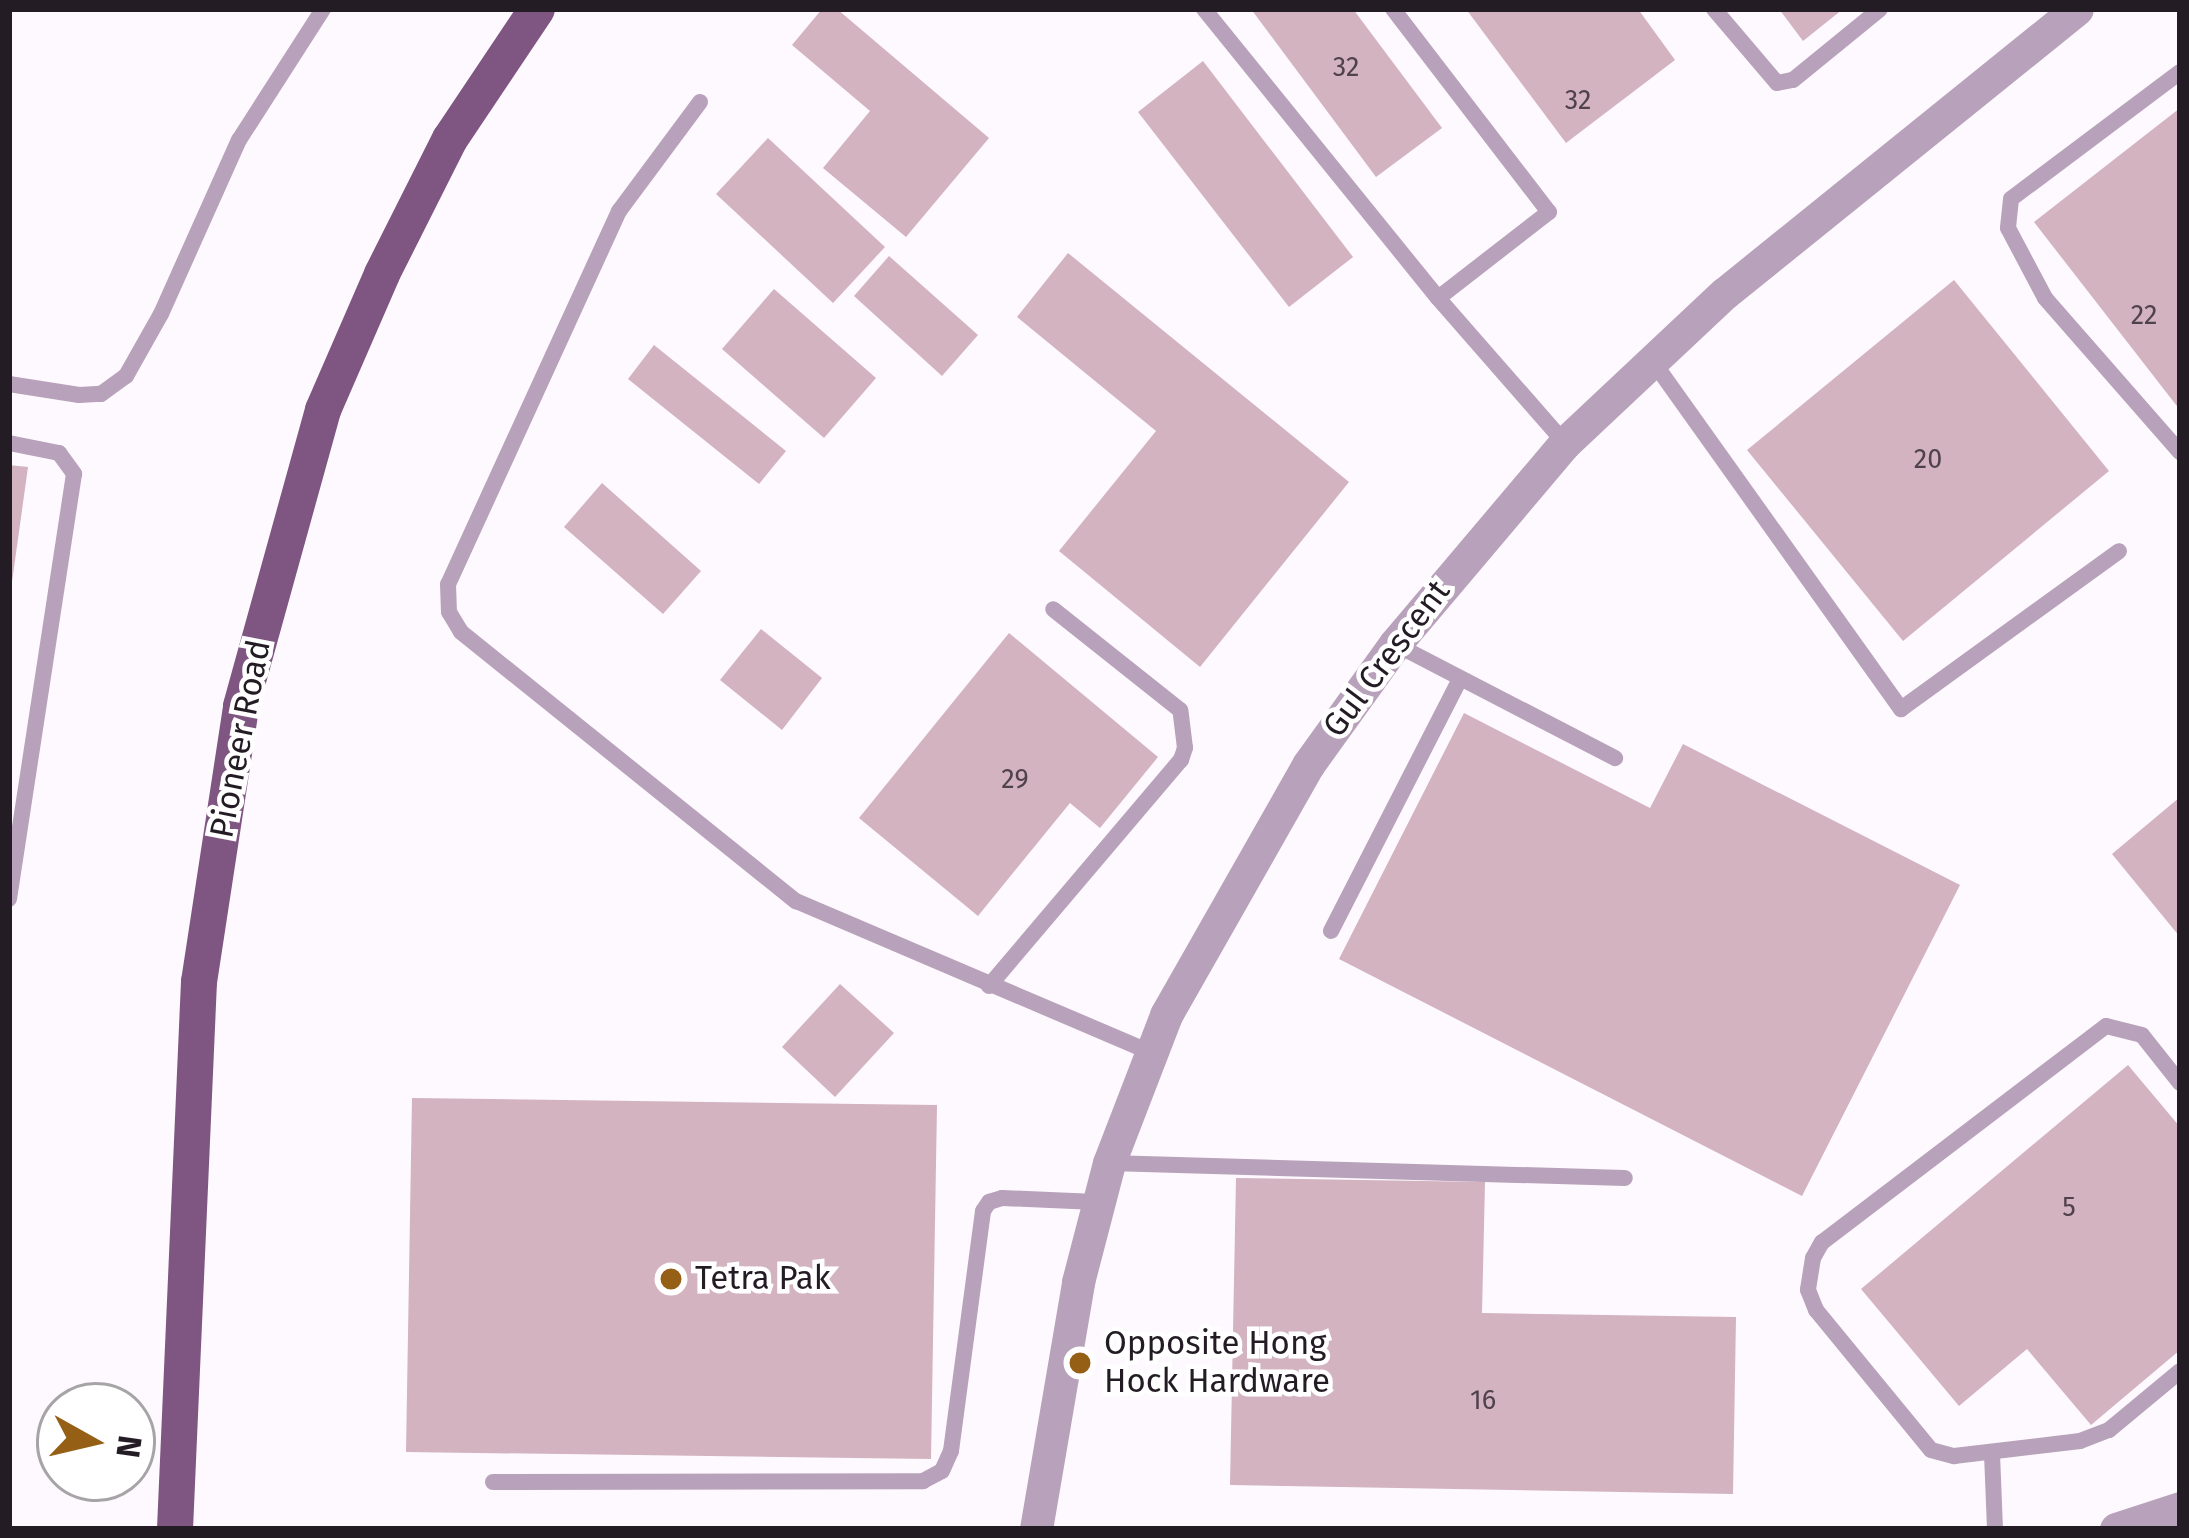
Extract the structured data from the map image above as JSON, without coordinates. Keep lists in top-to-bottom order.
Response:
{
  "streets": {
    "main road": ["Pioneer Road"],
    "street": ["Gul Crescent"]
  },
  "places": ["Tetra Pak", "Opposite Hong Hock Hardware"],
  "house_numbers": [
    "32",
    "32",
    "22",
    "20",
    "29",
    "5",
    "16"
  ],
  "north": "right"
}
